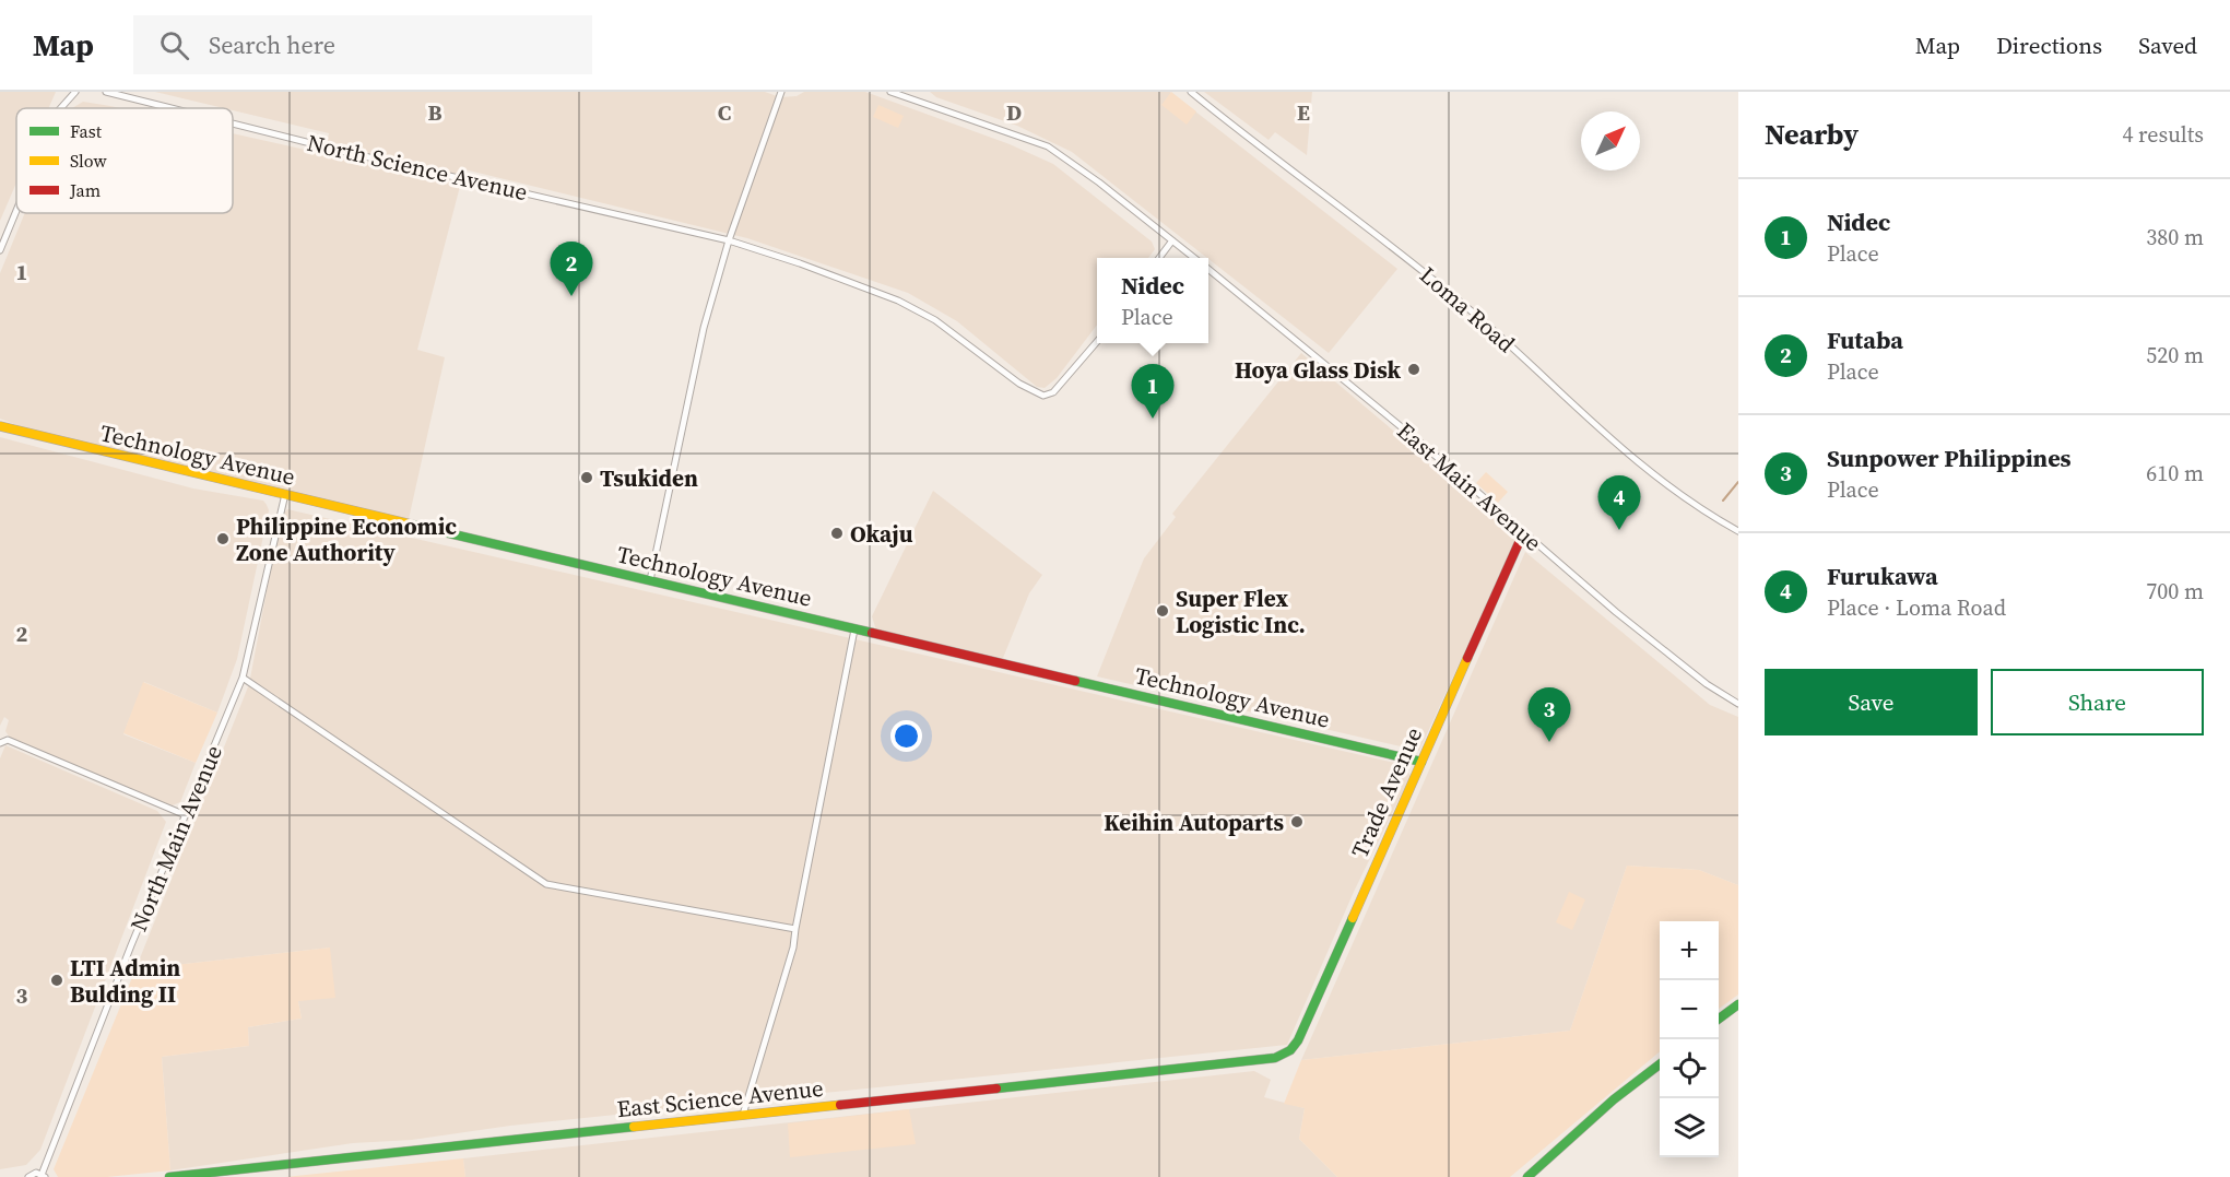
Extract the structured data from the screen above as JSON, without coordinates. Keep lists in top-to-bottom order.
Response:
{
  "streets": {
    "street": [
      "North Science Avenue",
      "Loma Road",
      "Technology Avenue",
      "East Main Avenue",
      "Trade Avenue",
      "North Main Avenue",
      "East Science Avenue"
    ]
  },
  "crossings": [
    ["Technology Avenue", "Trade Avenue"],
    ["Technology Avenue", "North Main Avenue"],
    ["East Main Avenue", "Trade Avenue"],
    ["Trade Avenue", "East Science Avenue"]
  ],
  "places": [
    "Hoya Glass Disk",
    "Tsukiden",
    "Okaju",
    "Philippine Economic Zone Authority",
    "Super Flex Logistic Inc.",
    "Keihin Autoparts",
    "LTI Admin Bulding II"
  ],
  "legend": ["Fast", "Slow", "Jam"],
  "north": "top right",
  "page": {
    "header": "Map",
    "search": "Search here",
    "nav": ["Map", "Directions", "Saved"],
    "heading": ["Nearby", "4 results"],
    "list": [
      {
        "mark": "1",
        "name": "Nidec",
        "note": "Place",
        "value": "380 m"
      },
      {
        "mark": "2",
        "name": "Futaba",
        "note": "Place",
        "value": "520 m"
      },
      {
        "mark": "3",
        "name": "Sunpower Philippines",
        "note": "Place",
        "value": "610 m"
      },
      {
        "mark": "4",
        "name": "Furukawa",
        "note": "Place · Loma Road",
        "value": "700 m"
      }
    ],
    "pins": [
      "2",
      "1",
      "4",
      "3"
    ],
    "popup": ["Nidec", "Place"],
    "buttons": ["Save", "Share"],
    "map_buttons": ["+", "−"]
  },
  "grid": {
    "columns": [
      "B",
      "C",
      "D",
      "E"
    ],
    "rows": ["1", "2", "3"]
  }
}
